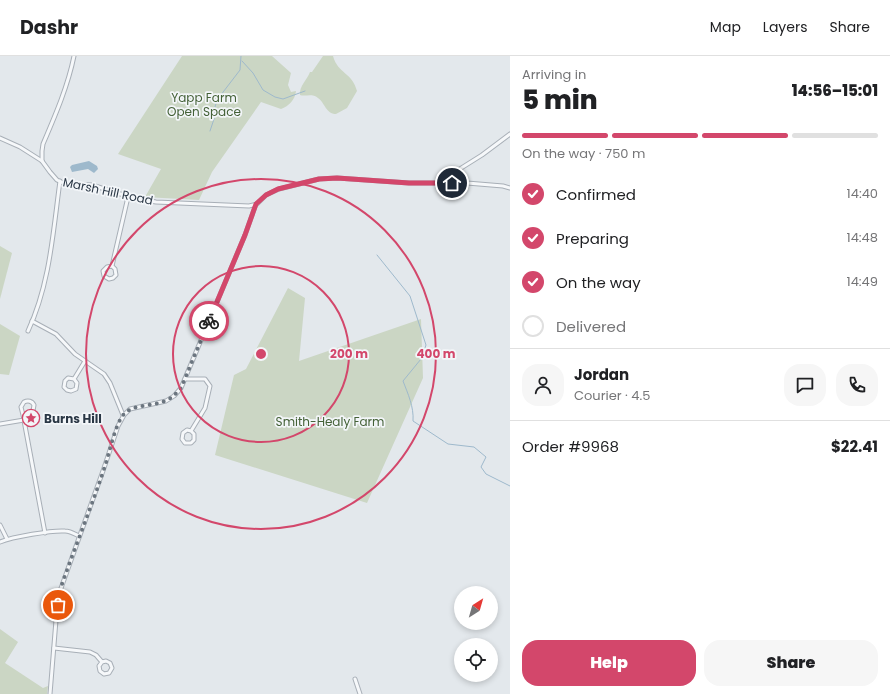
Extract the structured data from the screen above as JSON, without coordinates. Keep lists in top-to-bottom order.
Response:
{
  "streets": {
    "street": ["Marsh Hill Road"]
  },
  "parks": ["Yapp Farm Open Space", "Smith-Healy Farm"],
  "places": {
    "place": ["Burns Hill"]
  },
  "north": "top right",
  "page": {
    "header": "Dashr",
    "nav": ["Map", "Layers", "Share"],
    "heading": ["5 min", "Arriving in", "14:56–15:01"],
    "panel": [
      "Jordan",
      "Courier · 4.5",
      "Order #9968",
      "$22.41"
    ],
    "bar": "On the way · 750 m",
    "list": [
      ["Confirmed", "14:40"],
      ["Preparing", "14:48"],
      ["On the way", "14:49"],
      "Delivered"
    ],
    "buttons": ["Help", "Share"]
  },
  "rings": ["200 m", "400 m"]
}
